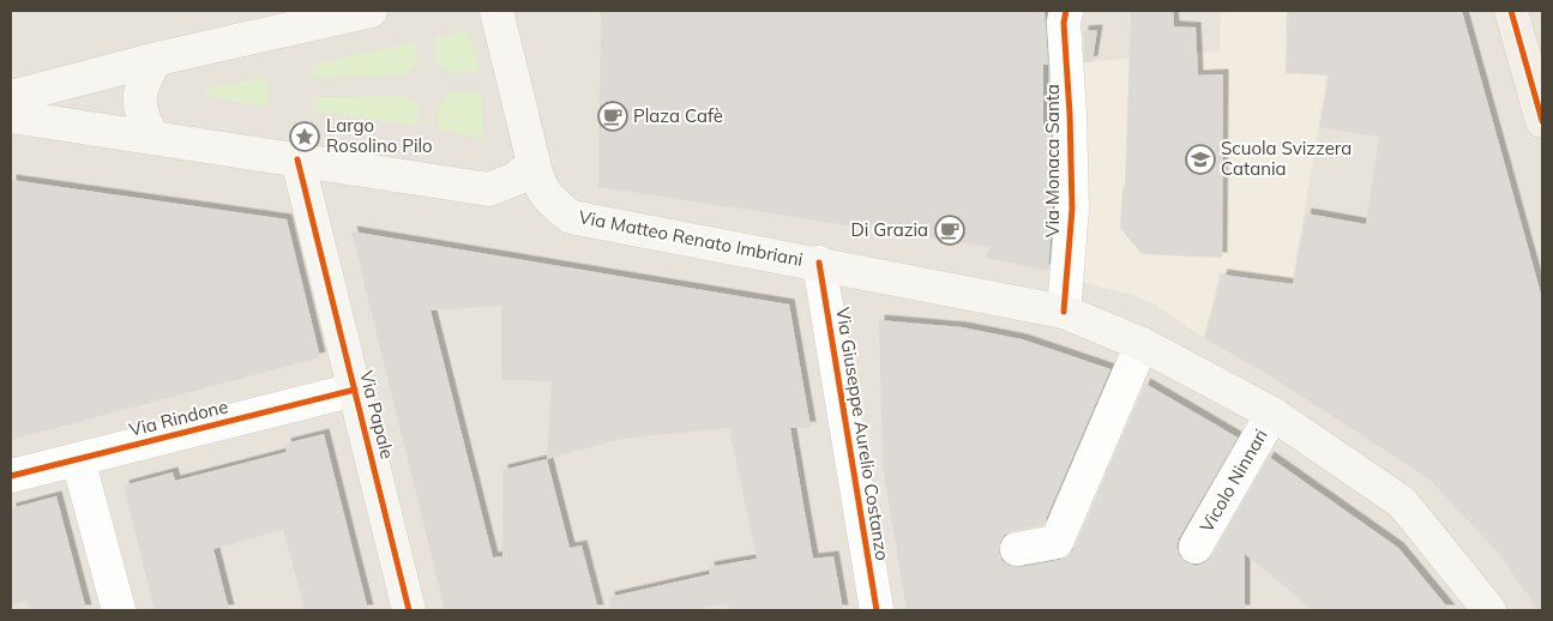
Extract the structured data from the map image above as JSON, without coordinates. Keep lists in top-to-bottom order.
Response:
{
  "streets": {
    "main road": ["Via Matteo Renato Imbriani", "Via Papale"],
    "street": [
      "Via Monaca Santa",
      "Via Rindone",
      "Via Giuseppe Aurelio Costanzo",
      "Vicolo Ninnari"
    ]
  },
  "crossings": [
    ["Via Monaca Santa", "Via Matteo Renato Imbriani"],
    ["Via Matteo Renato Imbriani", "Via Giuseppe Aurelio Costanzo"],
    ["Via Matteo Renato Imbriani", "Vicolo Ninnari"],
    ["Via Papale", "Via Rindone"]
  ],
  "places": {
    "cafe": ["Plaza Cafè", "Di Grazia"],
    "place": ["Largo Rosolino Pilo"],
    "school or university": ["Scuola Svizzera Catania"]
  }
}
